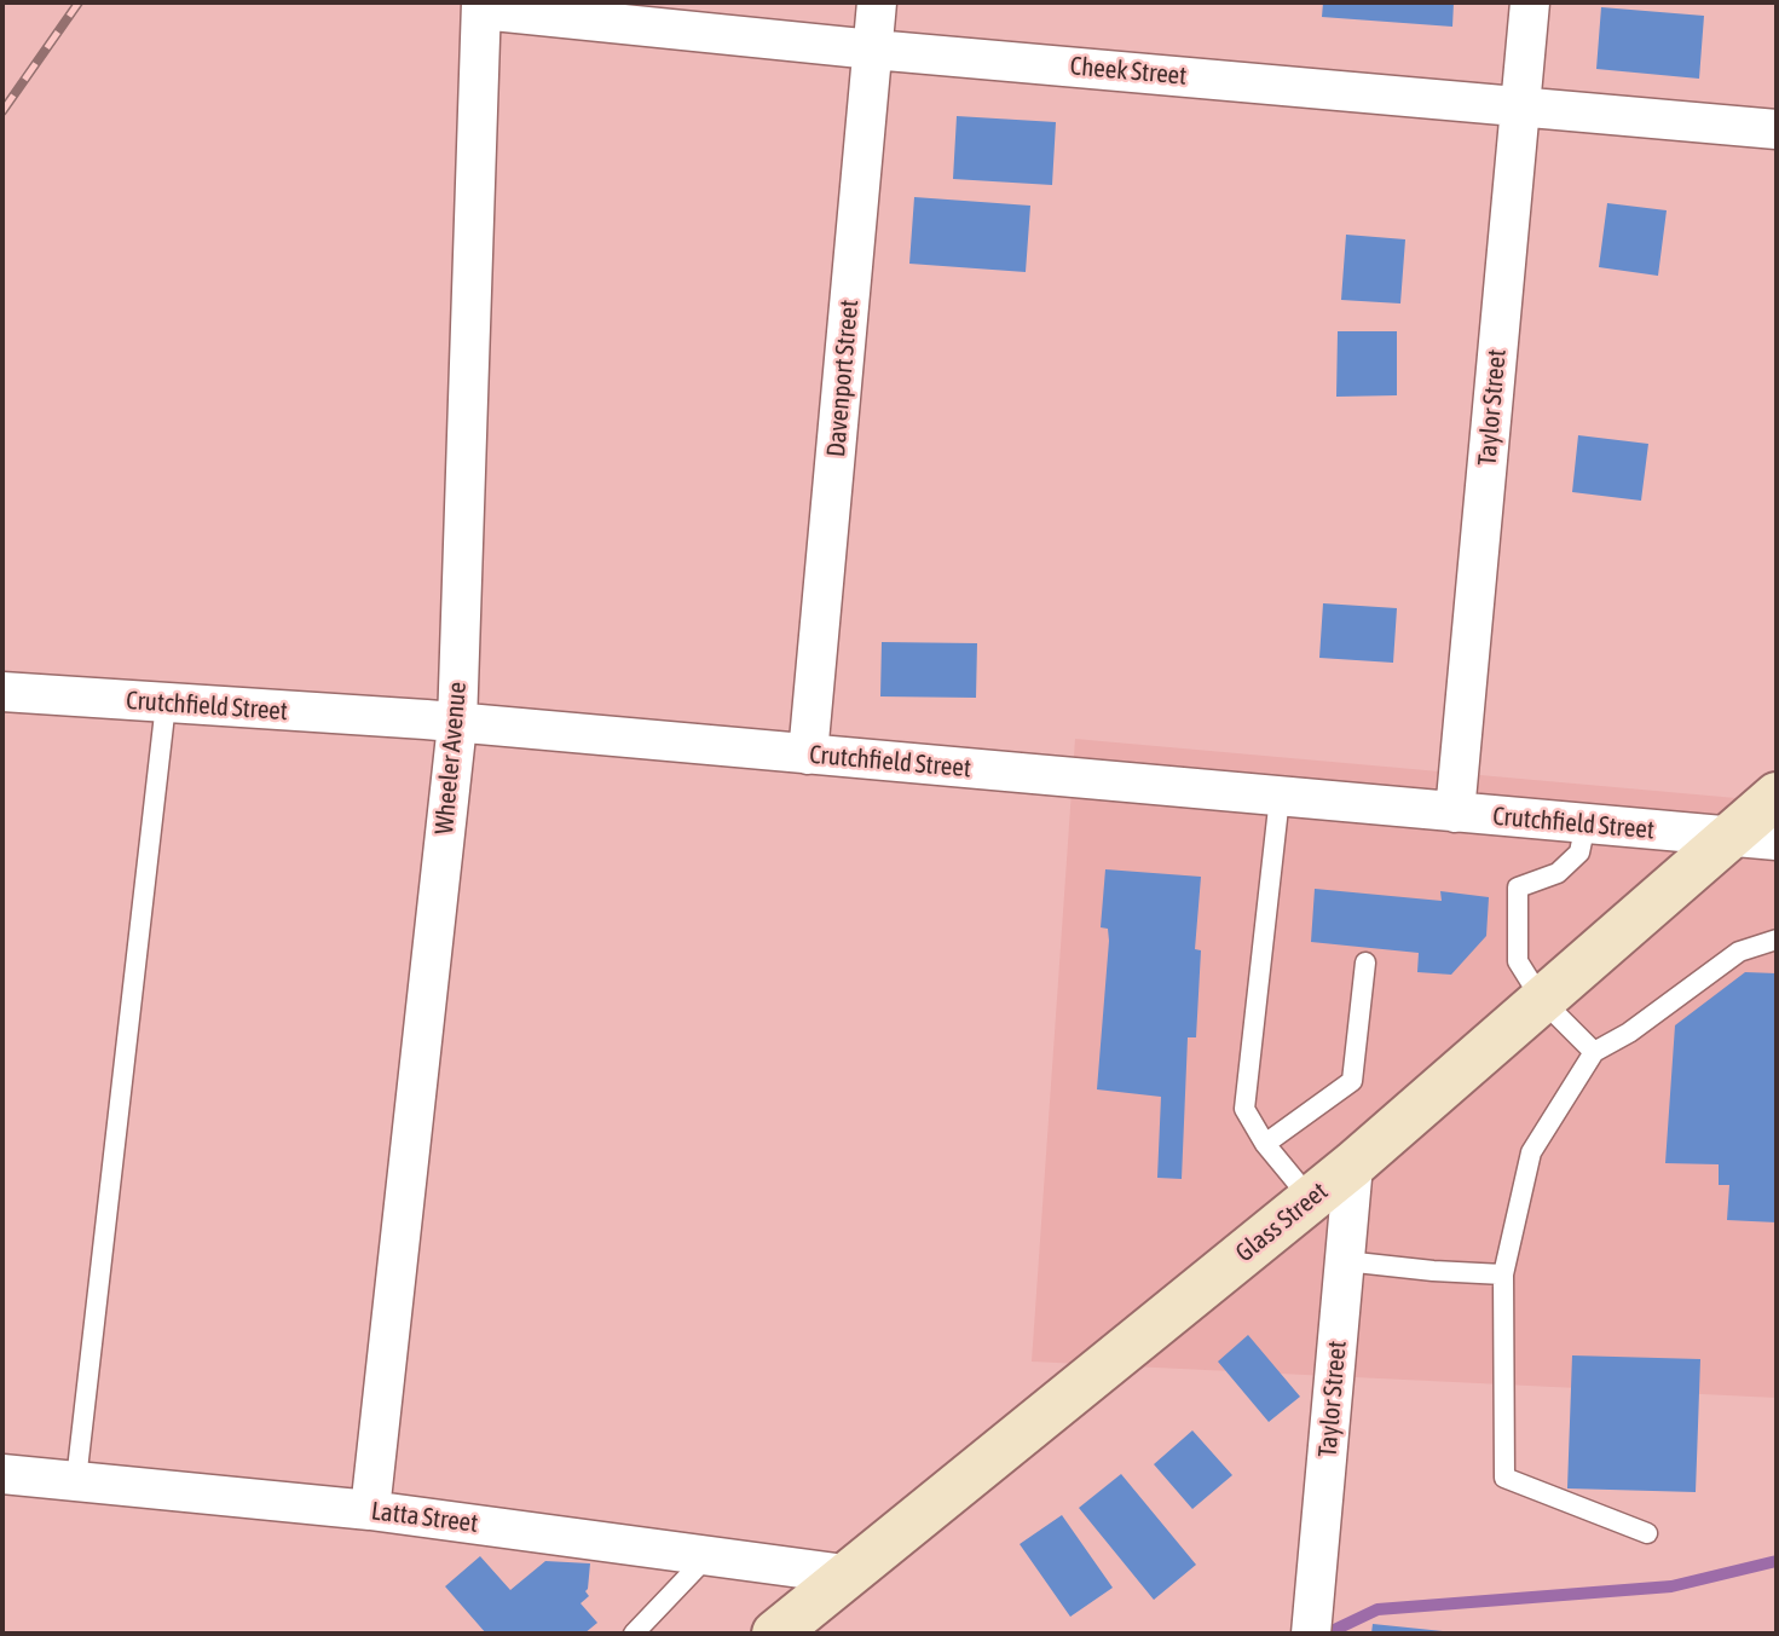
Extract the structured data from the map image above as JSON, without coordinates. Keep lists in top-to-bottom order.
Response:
{
  "streets": {
    "main road": ["Glass Street"],
    "street": [
      "Cheek Street",
      "Davenport Street",
      "Taylor Street",
      "Crutchfield Street",
      "Wheeler Avenue",
      "Latta Street"
    ]
  },
  "crossings": [
    ["Cheek Street", "Davenport Street"],
    ["Cheek Street", "Taylor Street"],
    ["Cheek Street", "Wheeler Avenue"],
    ["Davenport Street", "Crutchfield Street"],
    ["Taylor Street", "Crutchfield Street"],
    ["Taylor Street", "Glass Street"],
    ["Crutchfield Street", "Wheeler Avenue"],
    ["Crutchfield Street", "Glass Street"],
    ["Wheeler Avenue", "Latta Street"],
    ["Glass Street", "Latta Street"]
  ]
}
